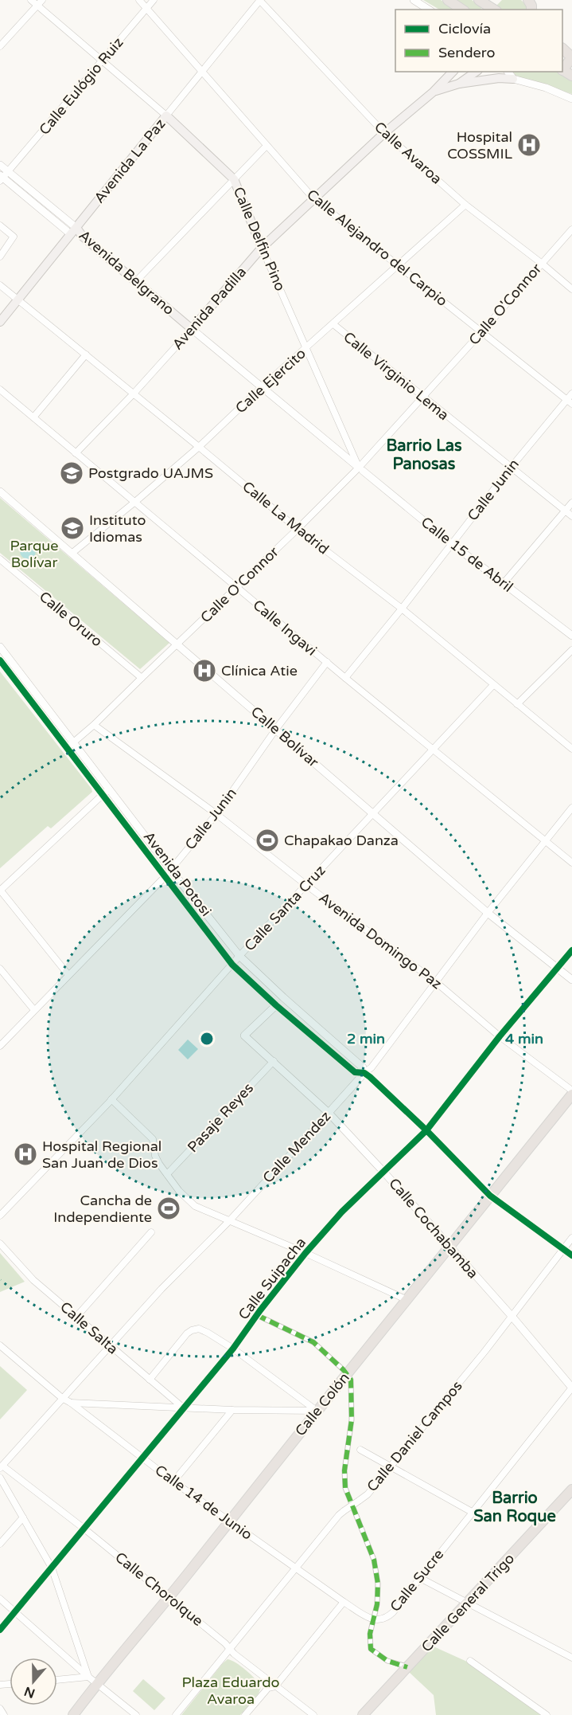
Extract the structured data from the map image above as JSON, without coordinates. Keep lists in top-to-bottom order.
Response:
{
  "streets": {
    "main road": [
      "Avenida La Paz",
      "Calle Delfin Pino",
      "Avenida Belgrano",
      "Avenida Padilla",
      "Calle Colón",
      "Calle General Trigo"
    ],
    "street": [
      "Calle Eulógio Ruiz",
      "Calle Avaroa",
      "Calle Alejandro del Carpio",
      "Calle O'Connor",
      "Calle Virginio Lema",
      "Calle Ejercito",
      "Calle Junin",
      "Calle La Madrid",
      "Calle 15 de Abril",
      "Calle Oruro",
      "Calle Ingavi",
      "Calle Bolívar",
      "Avenida Potosi",
      "Calle Santa Cruz",
      "Avenida Domingo Paz",
      "Pasaje Reyes",
      "Calle Mendez",
      "Calle Cochabamba",
      "Calle Suipacha",
      "Calle Salta",
      "Calle Daniel Campos",
      "Calle 14 de Junio",
      "Calle Sucre",
      "Calle Chorolque"
    ]
  },
  "crossings": [
    ["Calle Eulógio Ruiz", "Calle Delfin Pino"],
    ["Calle Eulógio Ruiz", "Calle Alejandro del Carpio"],
    ["Calle Eulógio Ruiz", "Avenida Belgrano"],
    ["Calle Avaroa", "Avenida La Paz"],
    ["Calle Avaroa", "Calle O'Connor"],
    ["Calle Avaroa", "Avenida Padilla"],
    ["Calle Avaroa", "Calle Ejercito"],
    ["Avenida La Paz", "Calle Delfin Pino"],
    ["Avenida La Paz", "Calle Alejandro del Carpio"],
    ["Avenida La Paz", "Avenida Belgrano"],
    ["Avenida La Paz", "Calle La Madrid"],
    ["Calle Delfin Pino", "Avenida Belgrano"],
    ["Calle Delfin Pino", "Calle O'Connor"],
    ["Calle Delfin Pino", "Avenida Padilla"],
    ["Calle Delfin Pino", "Calle Ejercito"],
    ["Calle Delfin Pino", "Calle 15 de Abril"],
    ["Calle Alejandro del Carpio", "Calle O'Connor"],
    ["Calle Alejandro del Carpio", "Avenida Padilla"],
    ["Calle Alejandro del Carpio", "Calle Ejercito"],
    ["Calle Alejandro del Carpio", "Calle Junin"],
    ["Avenida Belgrano", "Calle O'Connor"],
    ["Avenida Belgrano", "Avenida Padilla"],
    ["Avenida Belgrano", "Calle Ejercito"],
    ["Avenida Belgrano", "Calle 15 de Abril"],
    ["Calle O'Connor", "Calle Virginio Lema"],
    ["Calle O'Connor", "Calle La Madrid"],
    ["Calle O'Connor", "Calle 15 de Abril"],
    ["Calle O'Connor", "Calle Oruro"],
    ["Calle O'Connor", "Calle Ingavi"],
    ["Calle O'Connor", "Calle Bolívar"],
    ["Calle O'Connor", "Avenida Potosi"],
    ["Calle O'Connor", "Avenida Domingo Paz"],
    ["Avenida Padilla", "Calle La Madrid"],
    ["Avenida Padilla", "Calle Ingavi"],
    ["Calle Virginio Lema", "Calle Ejercito"],
    ["Calle Virginio Lema", "Calle Junin"],
    ["Calle Ejercito", "Calle La Madrid"],
    ["Calle Ejercito", "Calle Ingavi"],
    ["Calle Ejercito", "Calle Bolívar"],
    ["Calle Junin", "Calle La Madrid"],
    ["Calle Junin", "Calle 15 de Abril"],
    ["Calle Junin", "Calle Ingavi"],
    ["Calle Junin", "Calle Bolívar"],
    ["Calle Junin", "Avenida Potosi"],
    ["Calle Junin", "Avenida Domingo Paz"],
    ["Calle La Madrid", "Calle Santa Cruz"],
    ["Calle Ingavi", "Calle Santa Cruz"],
    ["Calle Ingavi", "Calle Mendez"],
    ["Calle Bolívar", "Calle Santa Cruz"],
    ["Calle Bolívar", "Calle Mendez"],
    ["Calle Bolívar", "Calle Suipacha"],
    ["Avenida Potosi", "Calle Santa Cruz"],
    ["Avenida Potosi", "Calle Mendez"],
    ["Avenida Potosi", "Calle Cochabamba"],
    ["Calle Santa Cruz", "Avenida Domingo Paz"],
    ["Avenida Domingo Paz", "Calle Mendez"],
    ["Avenida Domingo Paz", "Calle Suipacha"],
    ["Avenida Domingo Paz", "Calle Colón"],
    ["Pasaje Reyes", "Calle Cochabamba"],
    ["Calle Mendez", "Calle Cochabamba"],
    ["Calle Mendez", "Calle Salta"],
    ["Calle Mendez", "Calle 14 de Junio"],
    ["Calle Mendez", "Calle Chorolque"],
    ["Calle Cochabamba", "Calle Suipacha"],
    ["Calle Cochabamba", "Calle Colón"],
    ["Calle Cochabamba", "Calle Daniel Campos"],
    ["Calle Cochabamba", "Calle Sucre"],
    ["Calle Suipacha", "Calle Salta"],
    ["Calle Suipacha", "Calle 14 de Junio"],
    ["Calle Suipacha", "Calle Chorolque"],
    ["Calle Colón", "Calle 14 de Junio"],
    ["Calle Colón", "Calle Chorolque"],
    ["Calle Daniel Campos", "Calle 14 de Junio"],
    ["Calle Daniel Campos", "Calle Chorolque"],
    ["Calle 14 de Junio", "Calle Sucre"]
  ],
  "districts": ["Barrio Las Panosas", "Barrio San Roque"],
  "parks": ["Parque Bolívar", "Plaza Eduardo Avaroa"],
  "places": {
    "hospital": ["Hospital COSSMIL", "Clínica Atie", "Hospital Regional San Juan de Dios"],
    "school or university": ["Postgrado UAJMS", "Instituto Idiomas"],
    "sports": ["Chapakao Danza", "Cancha de Independiente"]
  },
  "legend": ["Ciclovía", "Sendero"],
  "north": "bottom",
  "rings": ["2 min", "4 min"]
}
